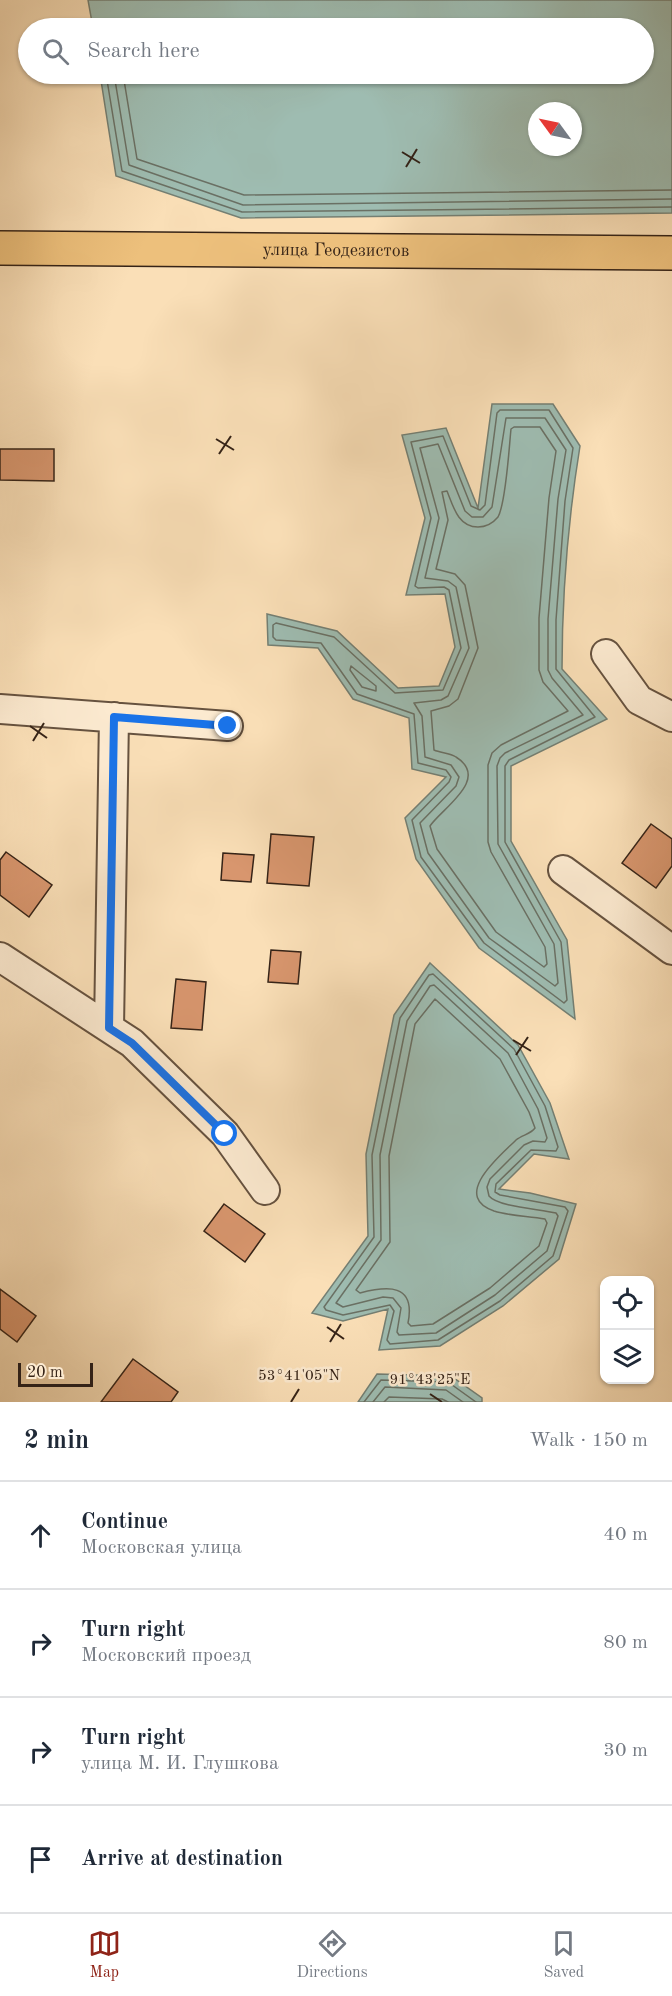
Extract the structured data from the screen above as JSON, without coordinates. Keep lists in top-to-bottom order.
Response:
{
  "streets": {
    "main road": ["улица Геодезистов"]
  },
  "scale_bar": "20 m",
  "north": "top left",
  "page": {
    "search": "Search here",
    "scale": "20 m",
    "heading": ["2 min", "Walk · 150 m"],
    "list": [
      ["Continue", "Московская улица", "40 m"],
      ["Turn right", "Московский проезд", "80 m"],
      ["Turn right", "улица М. И. Глушкова", "30 m"],
      "Arrive at destination"
    ],
    "nav": ["Map", "Directions", "Saved"]
  },
  "coordinates": ["53°41'05\"N", "91°43'25\"E"]
}
